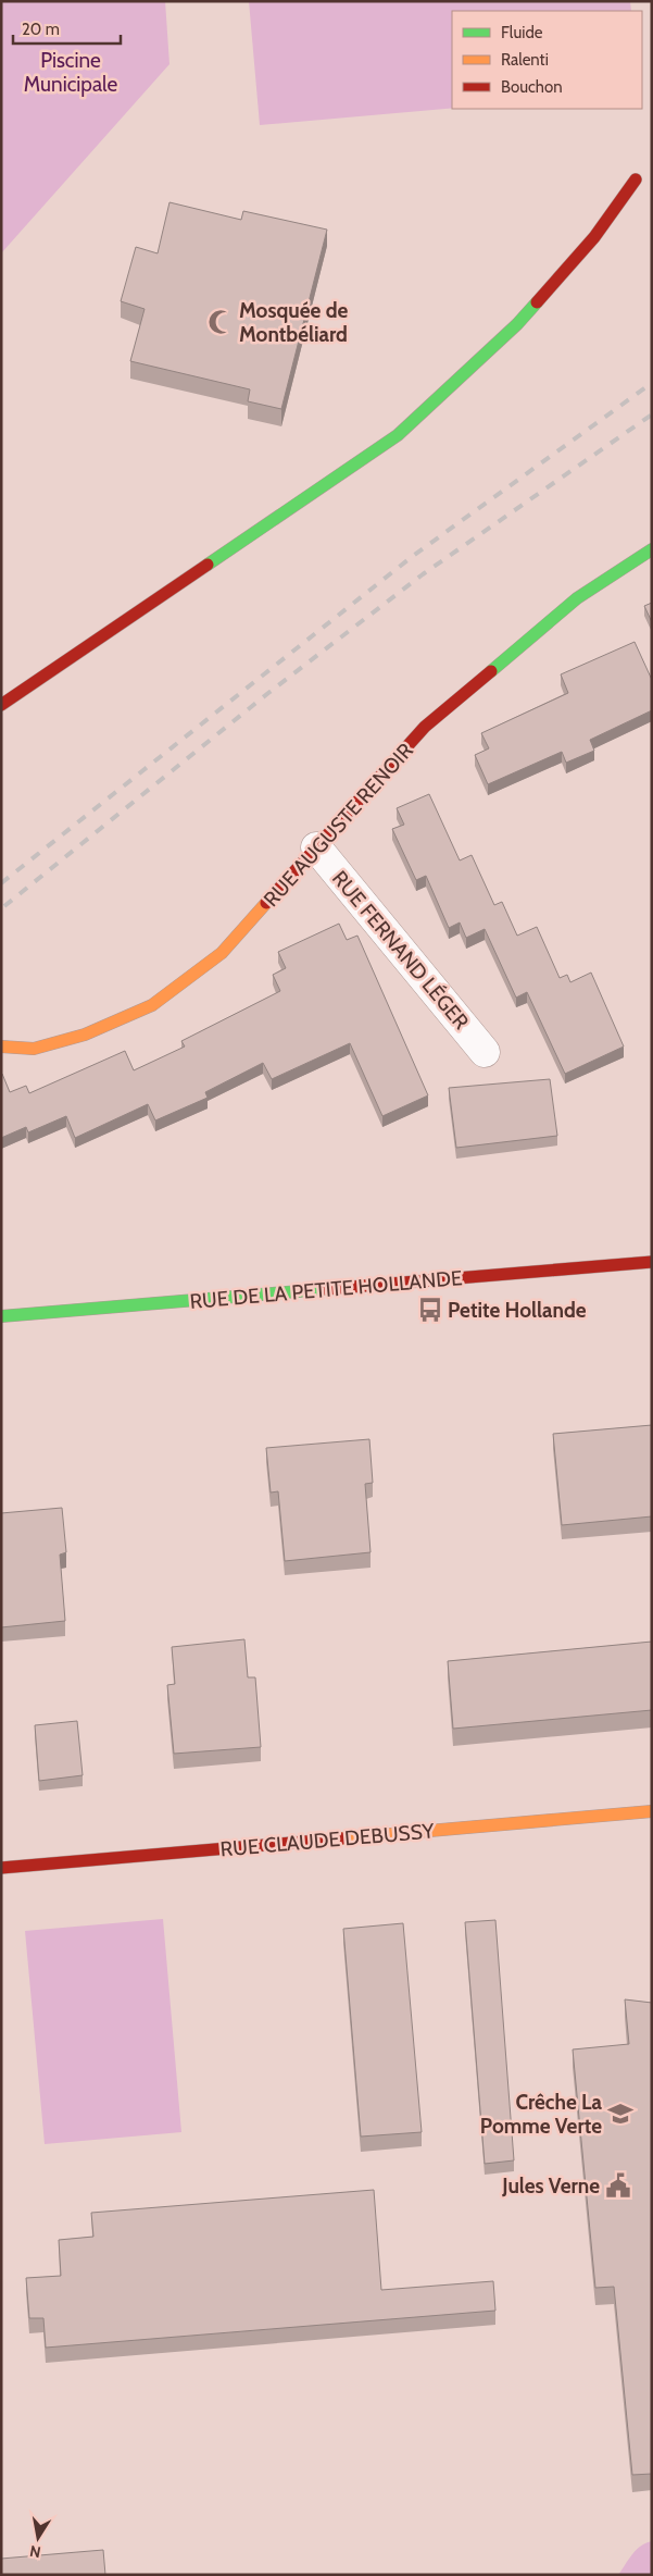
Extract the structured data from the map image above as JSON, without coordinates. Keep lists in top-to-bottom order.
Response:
{
  "streets": {
    "street": [
      "RUE AUGUSTE RENOIR",
      "RUE FERNAND LÉGER",
      "RUE DE LA PETITE HOLLANDE",
      "RUE CLAUDE DEBUSSY"
    ]
  },
  "crossings": [
    ["RUE AUGUSTE RENOIR", "RUE FERNAND LÉGER"]
  ],
  "parks": ["Piscine Municipale"],
  "places": {
    "mosque": ["Mosquée de Montbéliard"],
    "bus stop": ["Petite Hollande"],
    "school or university": ["Crêche La Pomme Verte"],
    "public building": ["Jules Verne"]
  },
  "legend": ["Fluide", "Ralenti", "Bouchon"],
  "scale_bar": "20 m",
  "north": "bottom"
}
